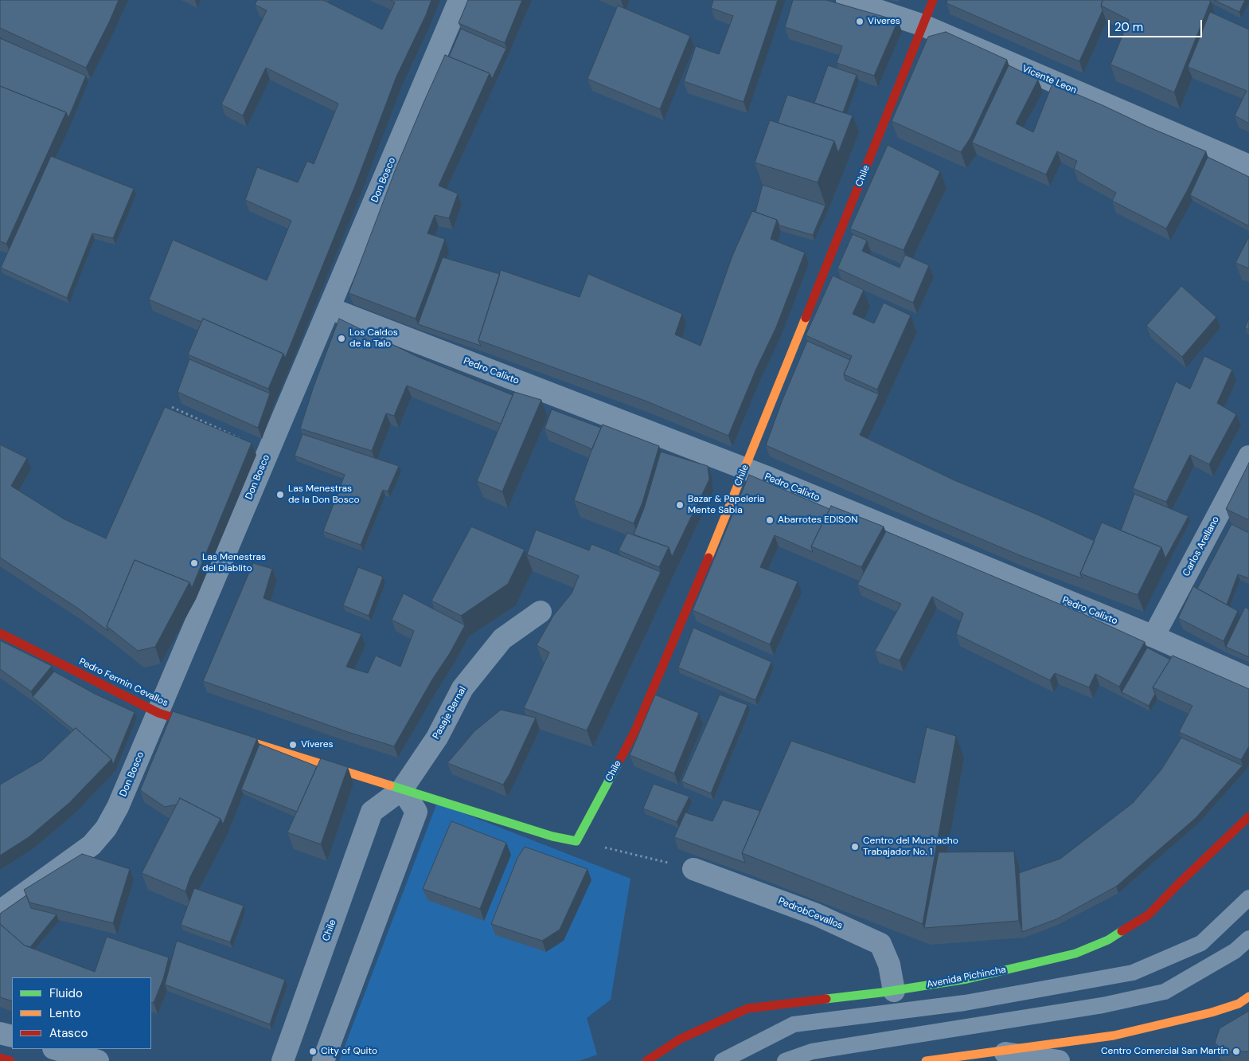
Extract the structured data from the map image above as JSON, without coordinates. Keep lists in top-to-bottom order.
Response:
{
  "streets": {
    "street": [
      "Vicente Leon",
      "Chile",
      "Don Bosco",
      "Pedro Calixto",
      "Carlos Arellano",
      "Pedro Fermin Cevallos",
      "Pasaje Bernal",
      "PedrobCevallos",
      "Avenida Pichincha"
    ]
  },
  "crossings": [
    ["Vicente Leon", "Chile"],
    ["Chile", "Pedro Calixto"],
    ["Chile", "Pasaje Bernal"],
    ["Don Bosco", "Pedro Calixto"],
    ["Don Bosco", "Pedro Fermin Cevallos"],
    ["Pedro Calixto", "Carlos Arellano"],
    ["PedrobCevallos", "Avenida Pichincha"]
  ],
  "places": [
    "Viveres",
    "Los Caldos de la Talo",
    "Las Menestras de la Don Bosco",
    "Bazar & Papeleria Mente Sabia",
    "Abarrotes EDISON",
    "Las Menestras del Diablito",
    "Víveres",
    "Centro del Muchacho Trabajador No. 1",
    "City of Quito",
    "Centro Comercial San Martín"
  ],
  "legend": ["Fluido", "Lento", "Atasco"],
  "scale_bar": "20 m"
}
